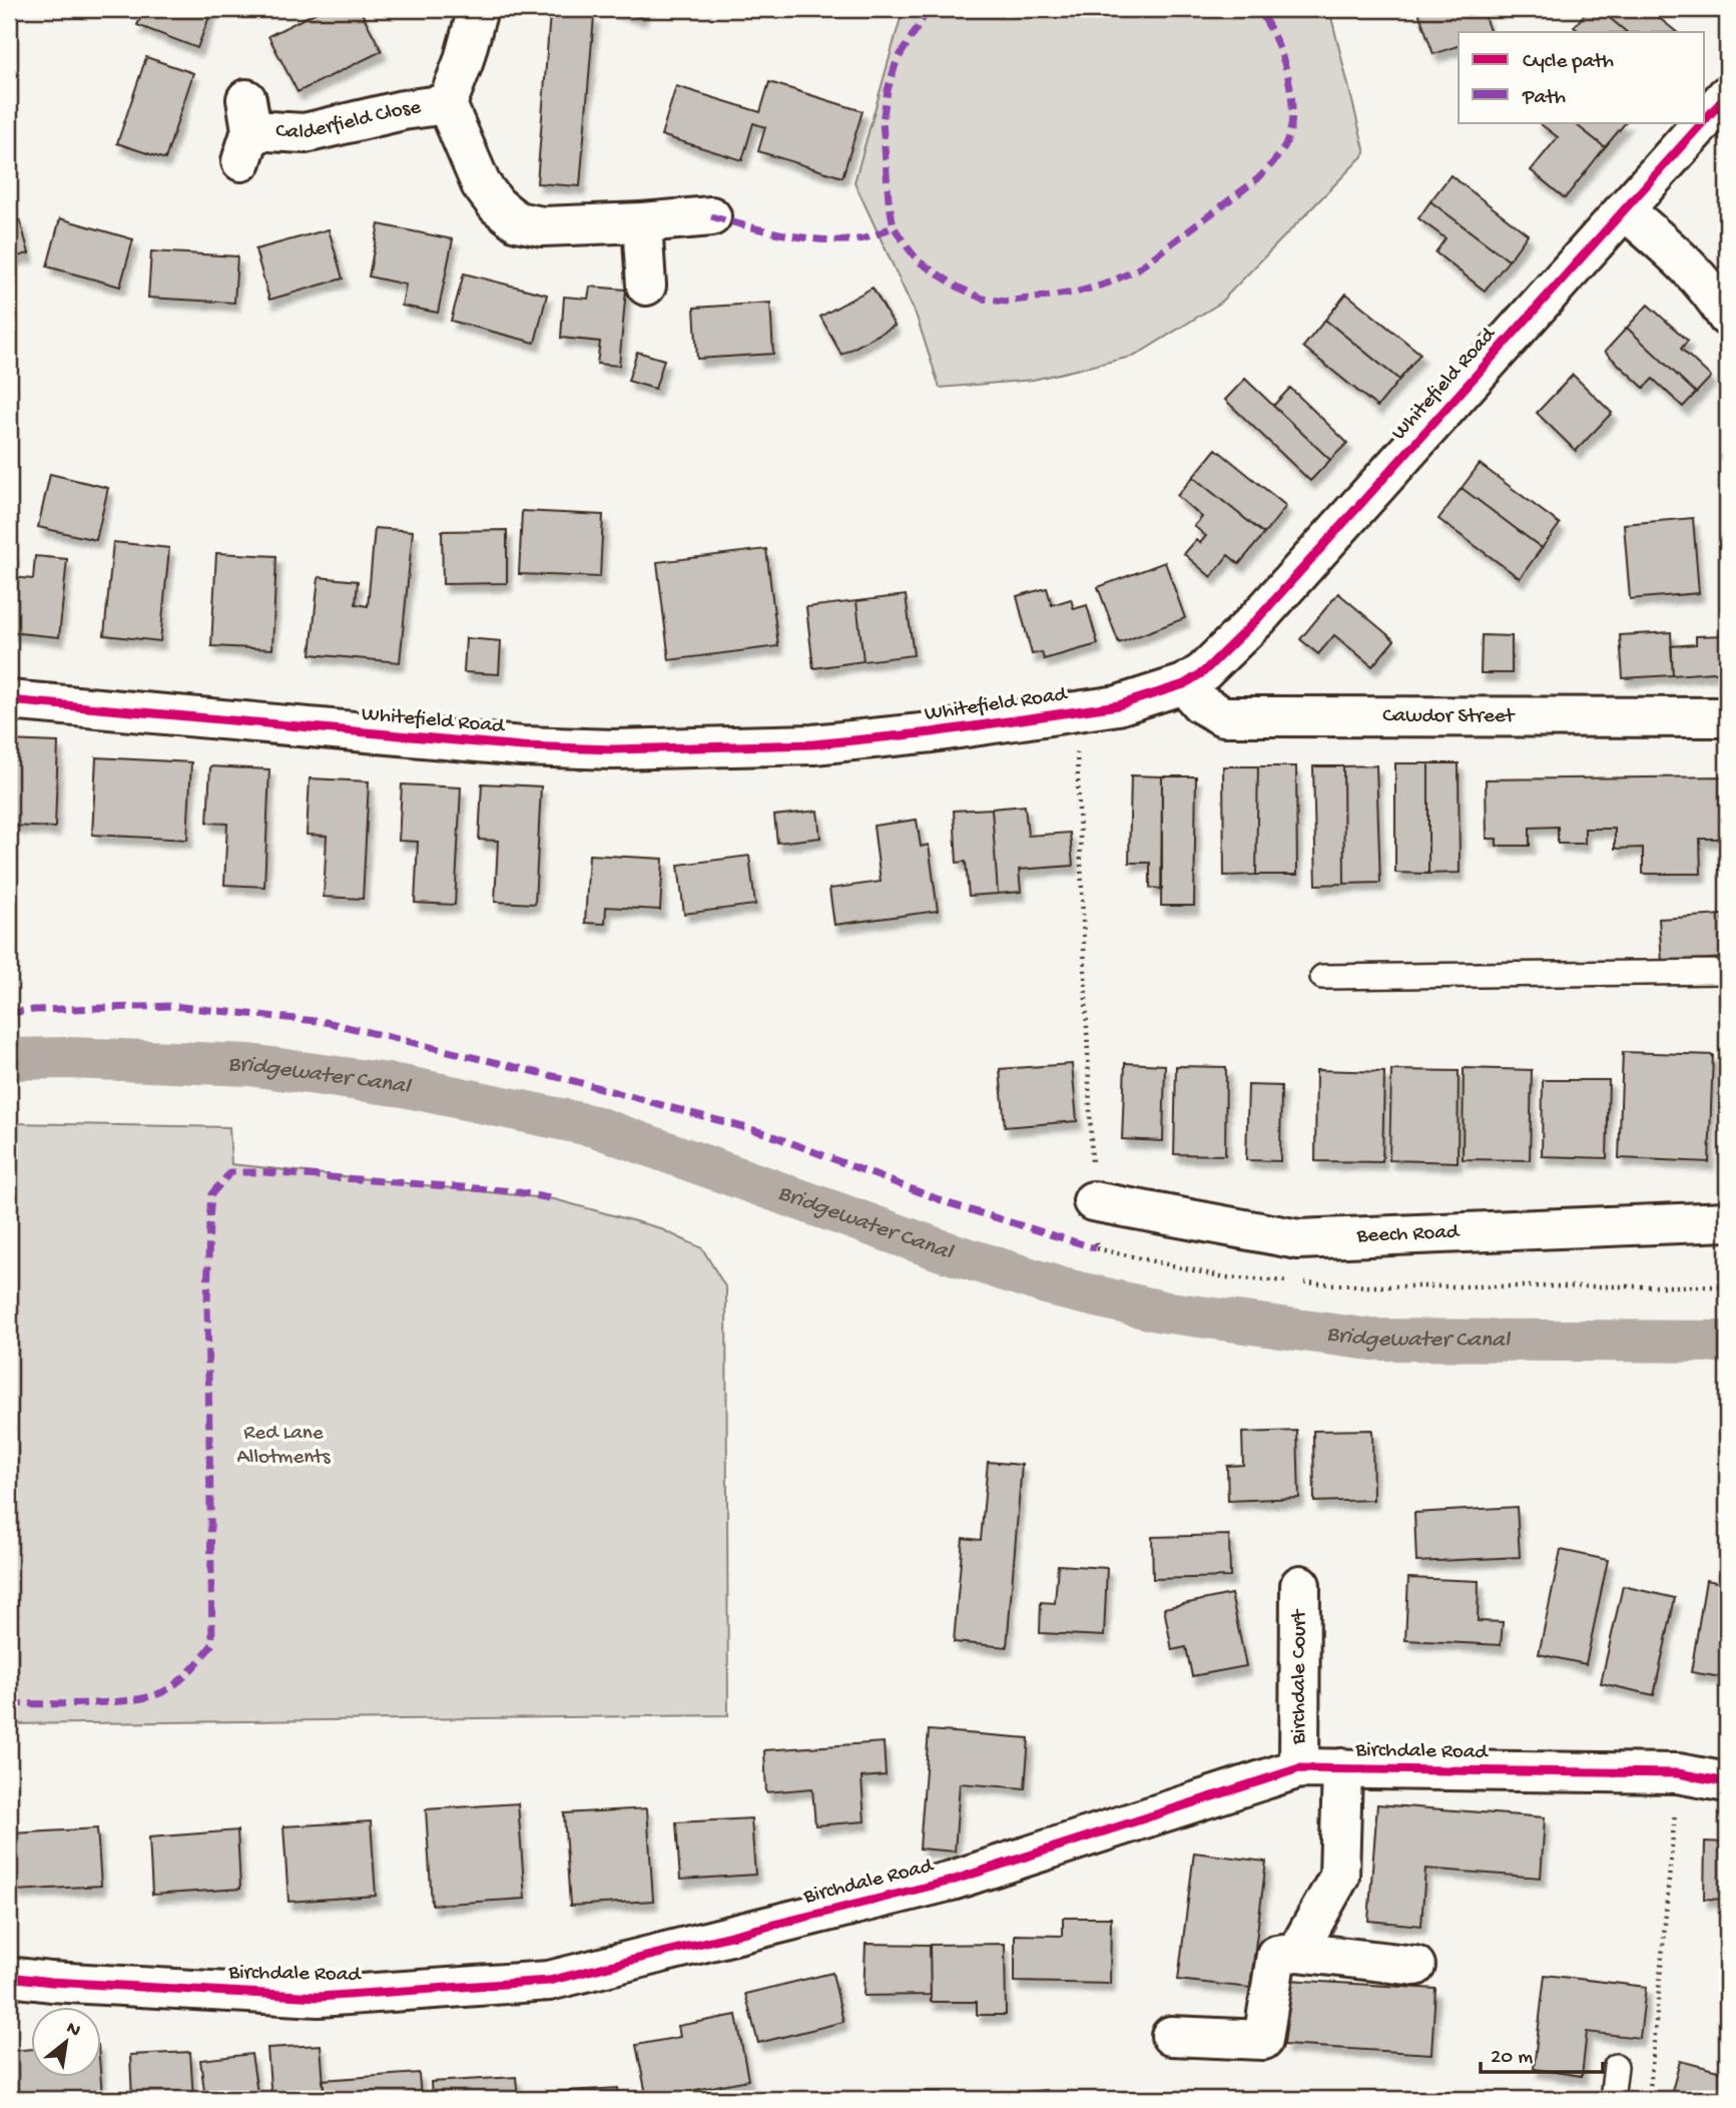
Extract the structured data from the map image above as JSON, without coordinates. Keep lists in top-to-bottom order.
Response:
{
  "streets": {
    "street": [
      "Calderfield Close",
      "Whitefield Road",
      "Cawdor Street",
      "Beech Road",
      "Birchdale Court",
      "Birchdale Road"
    ]
  },
  "crossings": [
    ["Whitefield Road", "Cawdor Street"],
    ["Birchdale Court", "Birchdale Road"]
  ],
  "water": ["Bridgewater Canal"],
  "parks": ["Red Lane Allotments"],
  "legend": ["Cycle path", "Path"],
  "scale_bar": "20 m",
  "north": "top right"
}
